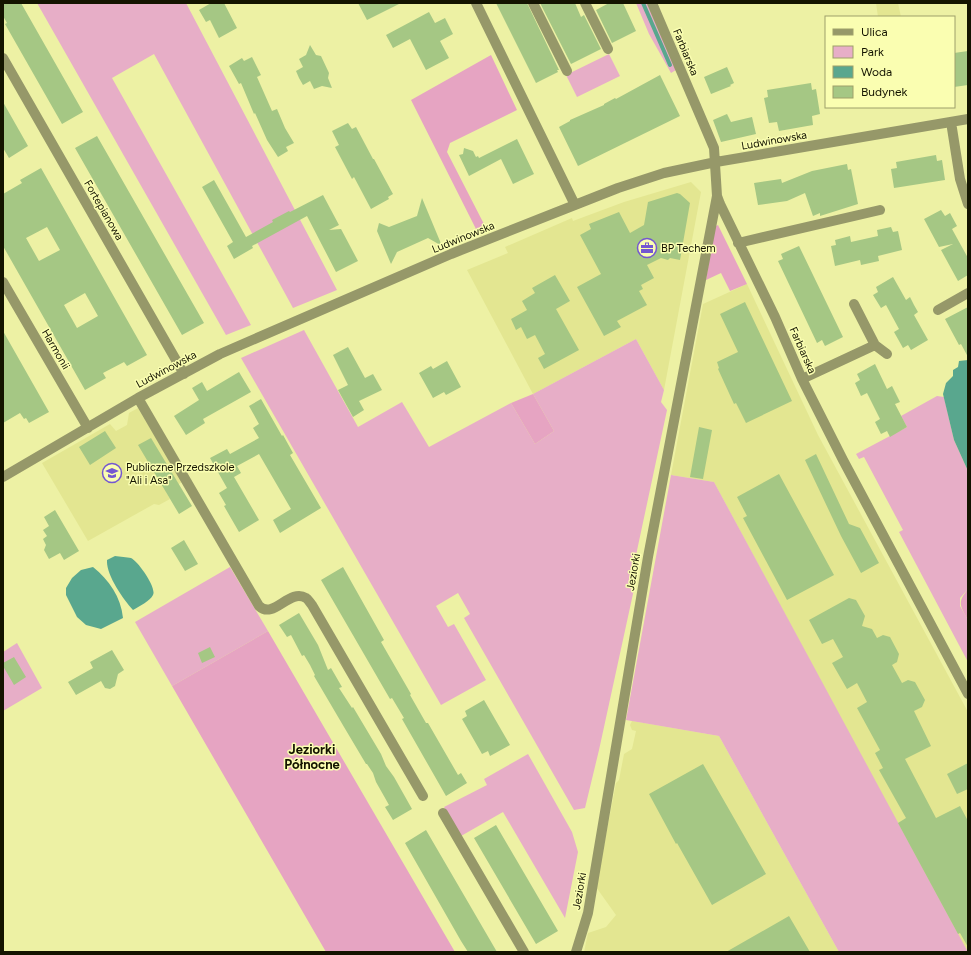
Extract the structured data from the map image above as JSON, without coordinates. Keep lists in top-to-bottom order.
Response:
{
  "streets": {
    "street": [
      "Farbiarska",
      "Ludwinowska",
      "Fortepianowa",
      "Harmonii",
      "Jeziorki"
    ]
  },
  "crossings": [
    ["Farbiarska", "Ludwinowska"],
    ["Farbiarska", "Jeziorki"],
    ["Ludwinowska", "Fortepianowa"],
    ["Ludwinowska", "Harmonii"]
  ],
  "districts": ["Jeziorki Północne"],
  "places": {
    "office": ["BP Techem"],
    "school or university": ["Publiczne Przedszkole \"Ali i Asa\""]
  },
  "legend": [
    "Ulica",
    "Park",
    "Woda",
    "Budynek"
  ]
}
